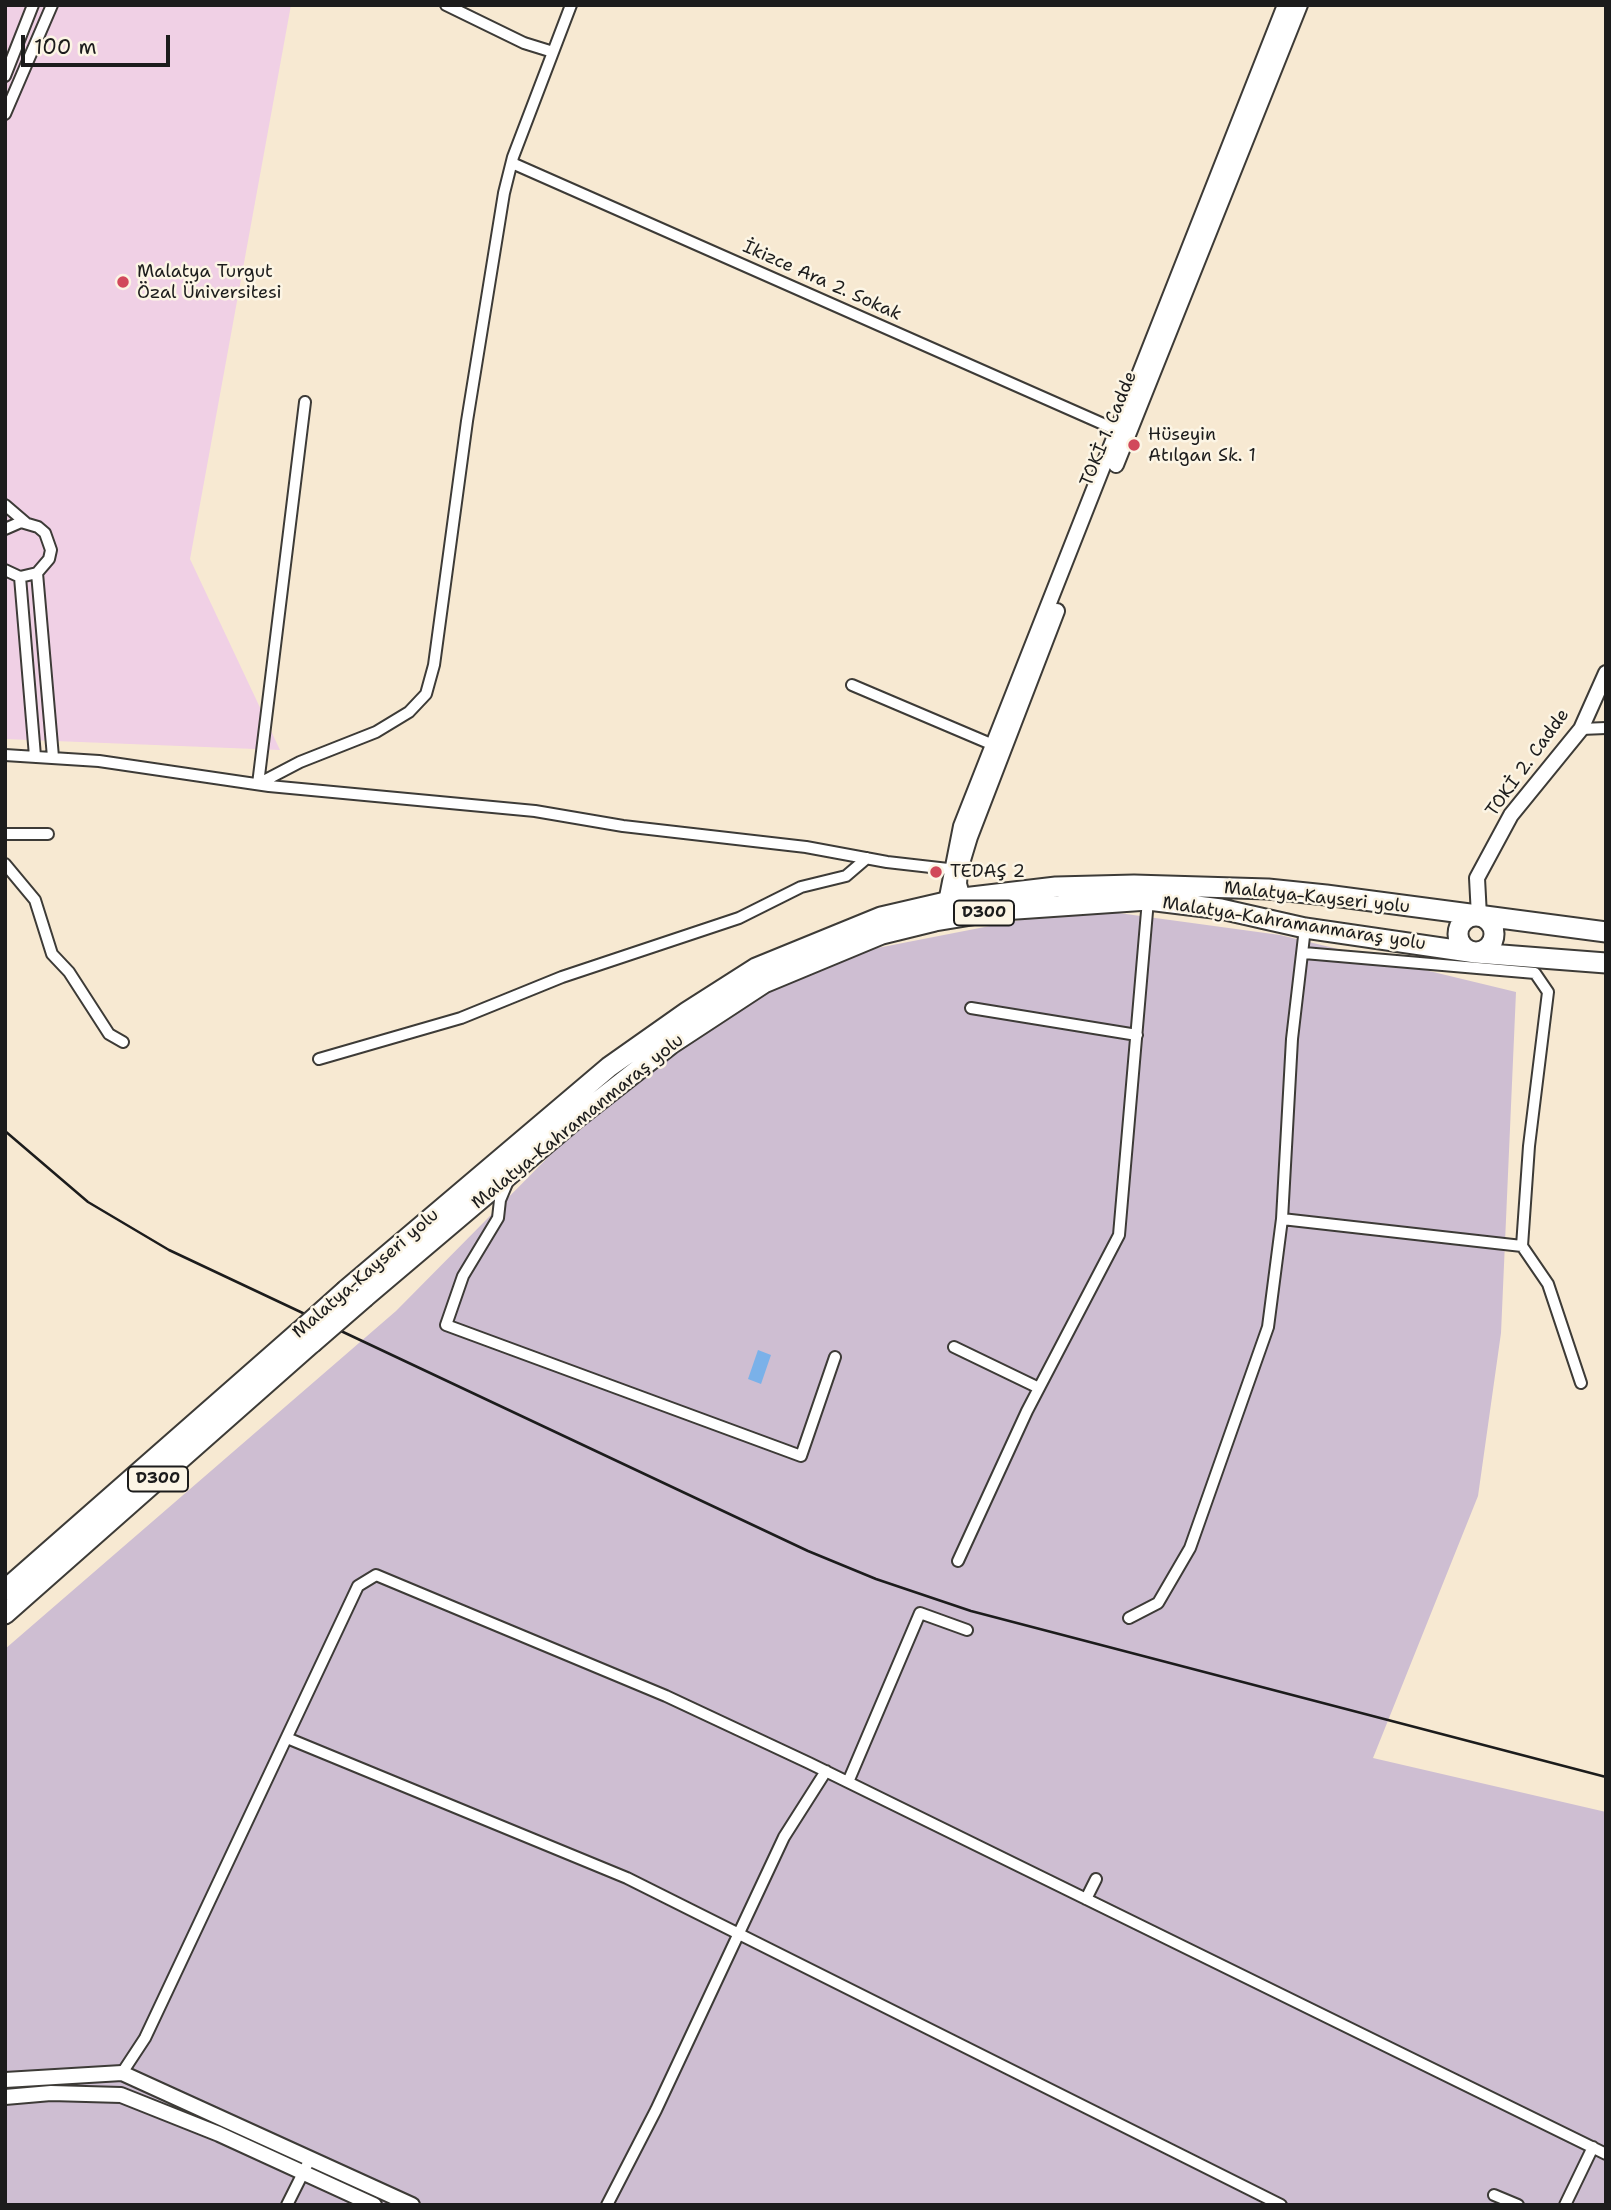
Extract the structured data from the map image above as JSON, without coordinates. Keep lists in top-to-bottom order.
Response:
{
  "streets": {
    "highway": ["Malatya-Kayseri yolu", "D300", "Malatya-Kahramanmaraş yolu"],
    "main road": ["TOKİ 1. Cadde", "TOKİ 2. Cadde"],
    "street": ["İkizce Ara 2. Sokak"]
  },
  "crossings": [
    ["İkizce Ara 2. Sokak", "TOKİ 1. Cadde"],
    ["TOKİ 2. Cadde", "Malatya-Kayseri yolu"],
    ["Malatya-Kayseri yolu", "Malatya-Kahramanmaraş yolu"]
  ],
  "places": ["Malatya Turgut Özal Üniversitesi", "Hüseyin Atılgan Sk. 1", "TEDAŞ 2"],
  "scale_bar": "100 m"
}
